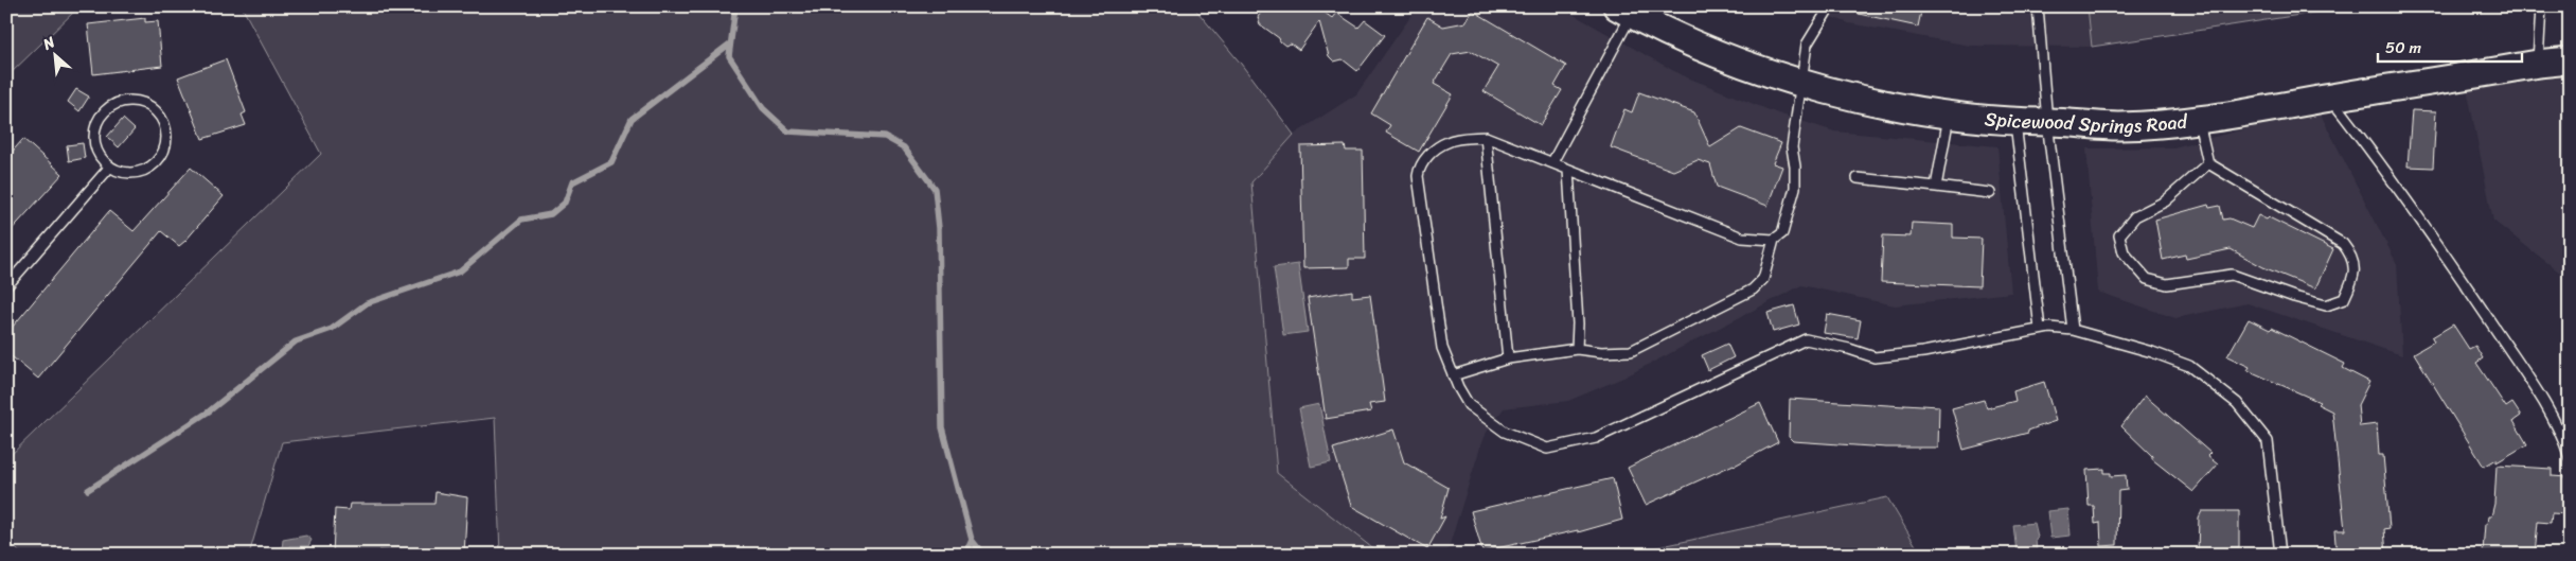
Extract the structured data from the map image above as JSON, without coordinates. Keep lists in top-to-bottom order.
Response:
{
  "streets": {
    "main road": ["Spicewood Springs Road"]
  },
  "scale_bar": "50 m",
  "north": "top left"
}
